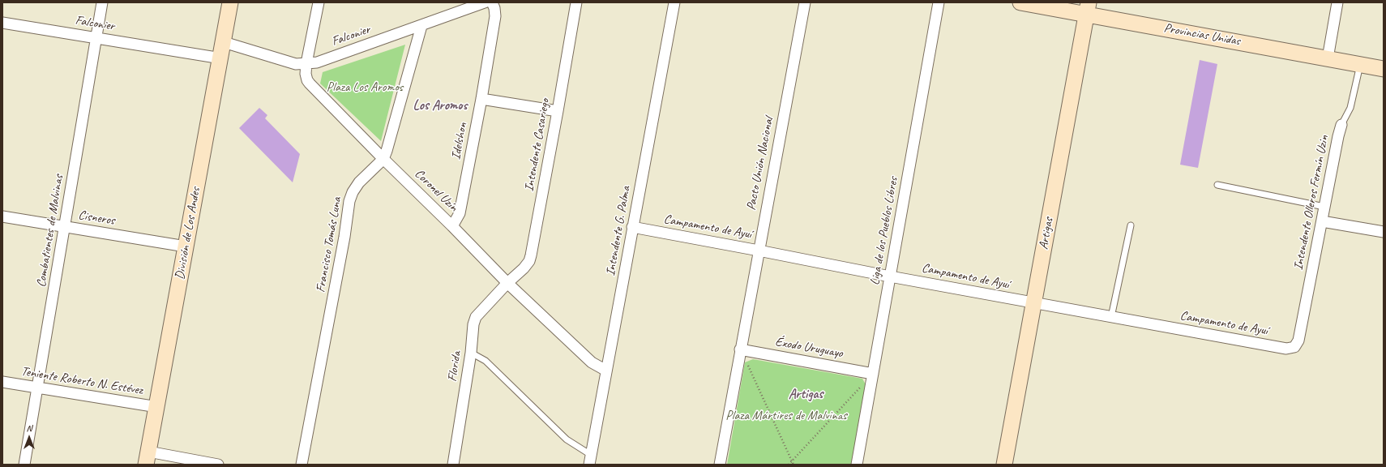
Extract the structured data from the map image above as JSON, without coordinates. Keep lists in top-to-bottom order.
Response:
{
  "streets": {
    "street": [
      "Falconier",
      "Provincias Unidas",
      "Idelshon",
      "Intendente Casariego",
      "Pacto Unión Nacional",
      "Coronel Uzín",
      "Intendente Olleros Fermín Uzin",
      "Cisneros",
      "Campamento de Ayuí",
      "Combatientes de Malvinas",
      "Intendente G. Palma",
      "Liga de los Pueblos Libres",
      "División de Los Andes",
      "Artigas",
      "Francisco Tomás Luna",
      "Éxodo Uruguayo",
      "Florida",
      "Teniente Roberto N. Estévez"
    ]
  },
  "crossings": [
    ["Falconier", "Coronel Uzín"],
    ["Falconier", "Combatientes de Malvinas"],
    ["Falconier", "División de Los Andes"],
    ["Falconier", "Francisco Tomás Luna"],
    ["Provincias Unidas", "Intendente Olleros Fermín Uzin"],
    ["Provincias Unidas", "Artigas"],
    ["Idelshon", "Coronel Uzín"],
    ["Intendente Casariego", "Coronel Uzín"],
    ["Intendente Casariego", "Florida"],
    ["Pacto Unión Nacional", "Campamento de Ayuí"],
    ["Pacto Unión Nacional", "Éxodo Uruguayo"],
    ["Coronel Uzín", "Intendente G. Palma"],
    ["Coronel Uzín", "Francisco Tomás Luna"],
    ["Coronel Uzín", "Florida"],
    ["Intendente Olleros Fermín Uzin", "Campamento de Ayuí"],
    ["Cisneros", "Combatientes de Malvinas"],
    ["Cisneros", "División de Los Andes"],
    ["Campamento de Ayuí", "Intendente G. Palma"],
    ["Campamento de Ayuí", "Liga de los Pueblos Libres"],
    ["Campamento de Ayuí", "Artigas"],
    ["Combatientes de Malvinas", "Teniente Roberto N. Estévez"],
    ["Liga de los Pueblos Libres", "Éxodo Uruguayo"],
    ["División de Los Andes", "Teniente Roberto N. Estévez"]
  ],
  "districts": ["Los Aromos", "Artigas"],
  "parks": ["Plaza Los Aromos", "Plaza Mártires de Malvinas"],
  "north": "top"
}
